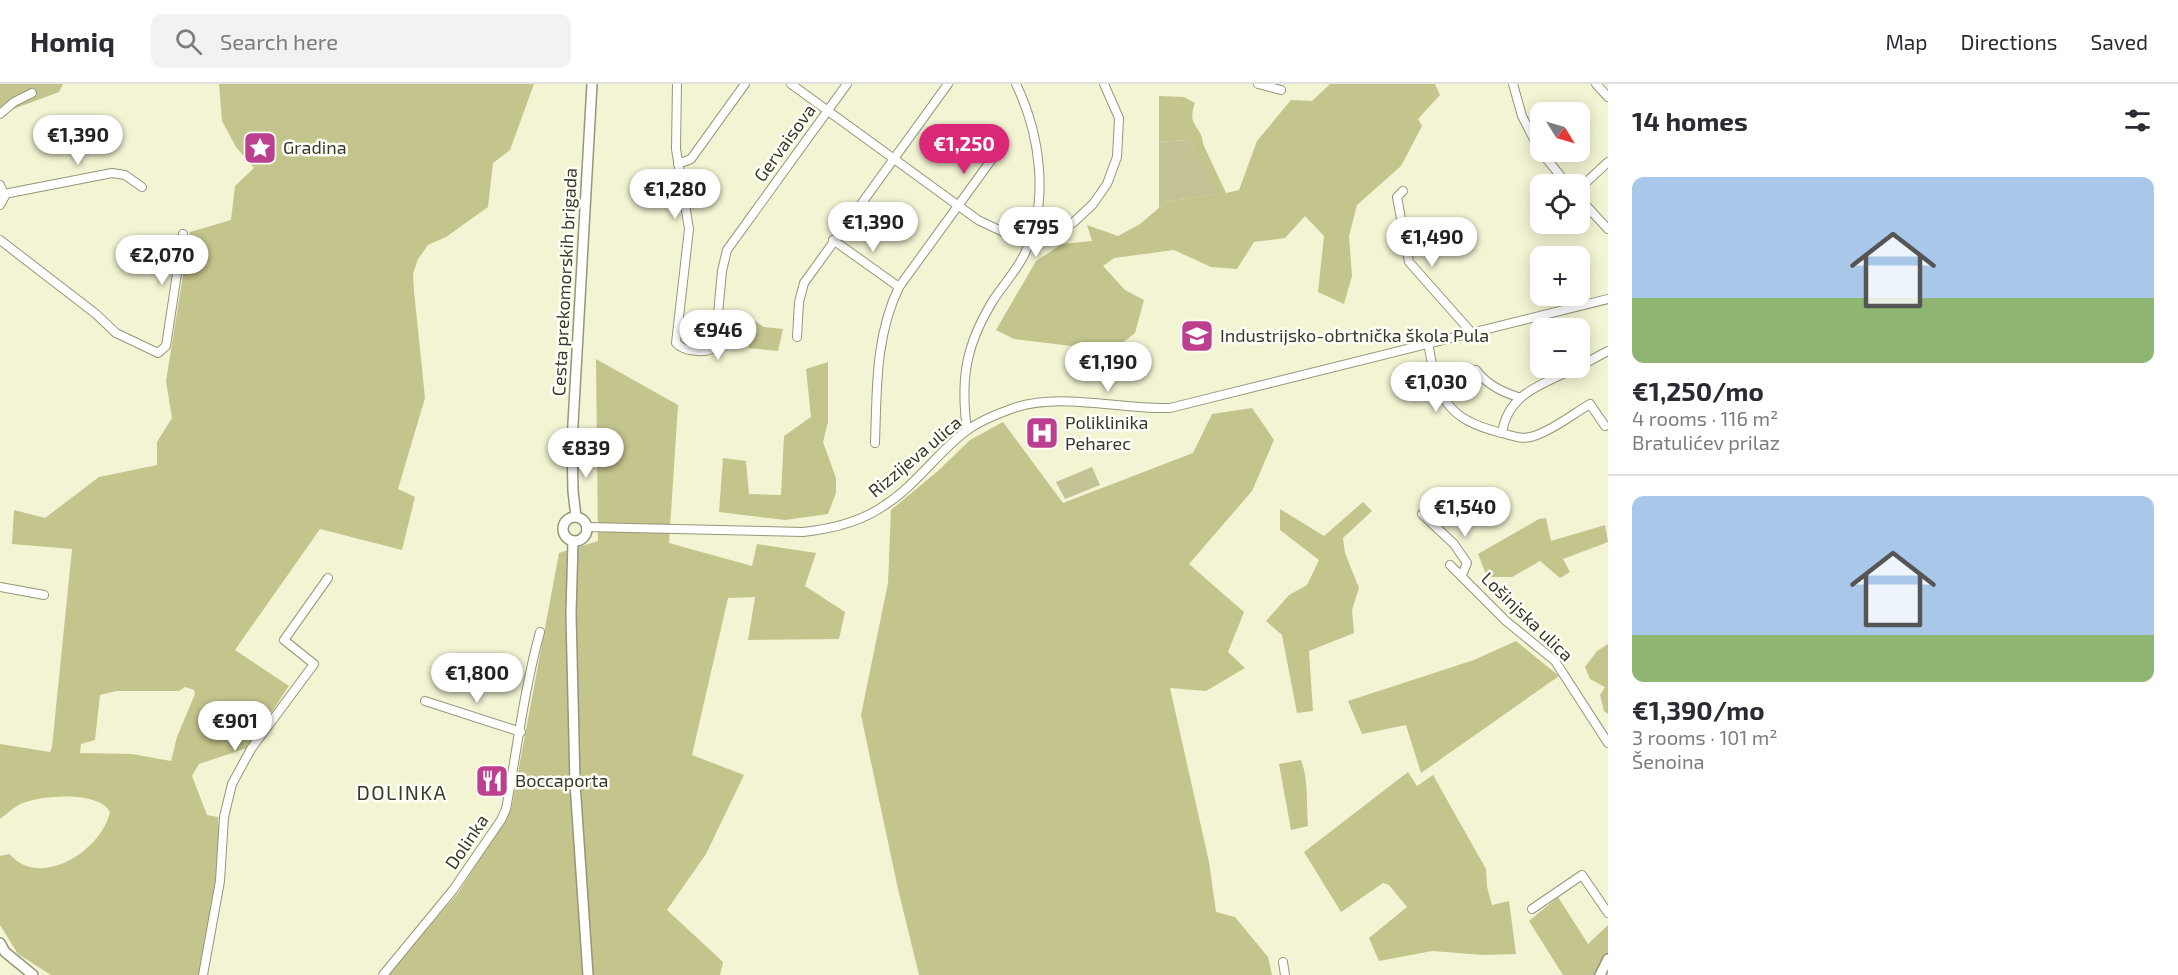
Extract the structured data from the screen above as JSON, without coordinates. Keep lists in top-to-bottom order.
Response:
{
  "streets": {
    "main road": ["Cesta prekomorskih brigada"],
    "street": [
      "Gervaisova",
      "Rizzijeva ulica",
      "Lošinjska ulica",
      "Dolinka"
    ]
  },
  "crossings": [
    ["Cesta prekomorskih brigada", "Rizzijeva ulica"]
  ],
  "districts": ["DOLINKA"],
  "places": {
    "place": ["Gradina"],
    "school or university": ["Industrijsko-obrtnička škola Pula"],
    "hospital": ["Poliklinika Peharec"],
    "restaurant": ["Boccaporta"]
  },
  "north": "bottom right",
  "page": {
    "header": "Homiq",
    "search": "Search here",
    "nav": ["Map", "Directions", "Saved"],
    "heading": "14 homes",
    "map_buttons": ["+", "−"],
    "price": [
      "€1,390",
      "€1,250",
      "€1,280",
      "€1,390",
      "€795",
      "€1,490",
      "€2,070",
      "€946",
      "€1,190",
      "€1,030",
      "€839",
      "€1,540",
      "€1,800",
      "€901"
    ],
    "list": [
      {
        "name": "€1,250/mo",
        "note": "4 rooms · 116 m² · Bratulićev prilaz"
      },
      {
        "name": "€1,390/mo",
        "note": "3 rooms · 101 m² · Šenoina"
      }
    ]
  }
}
